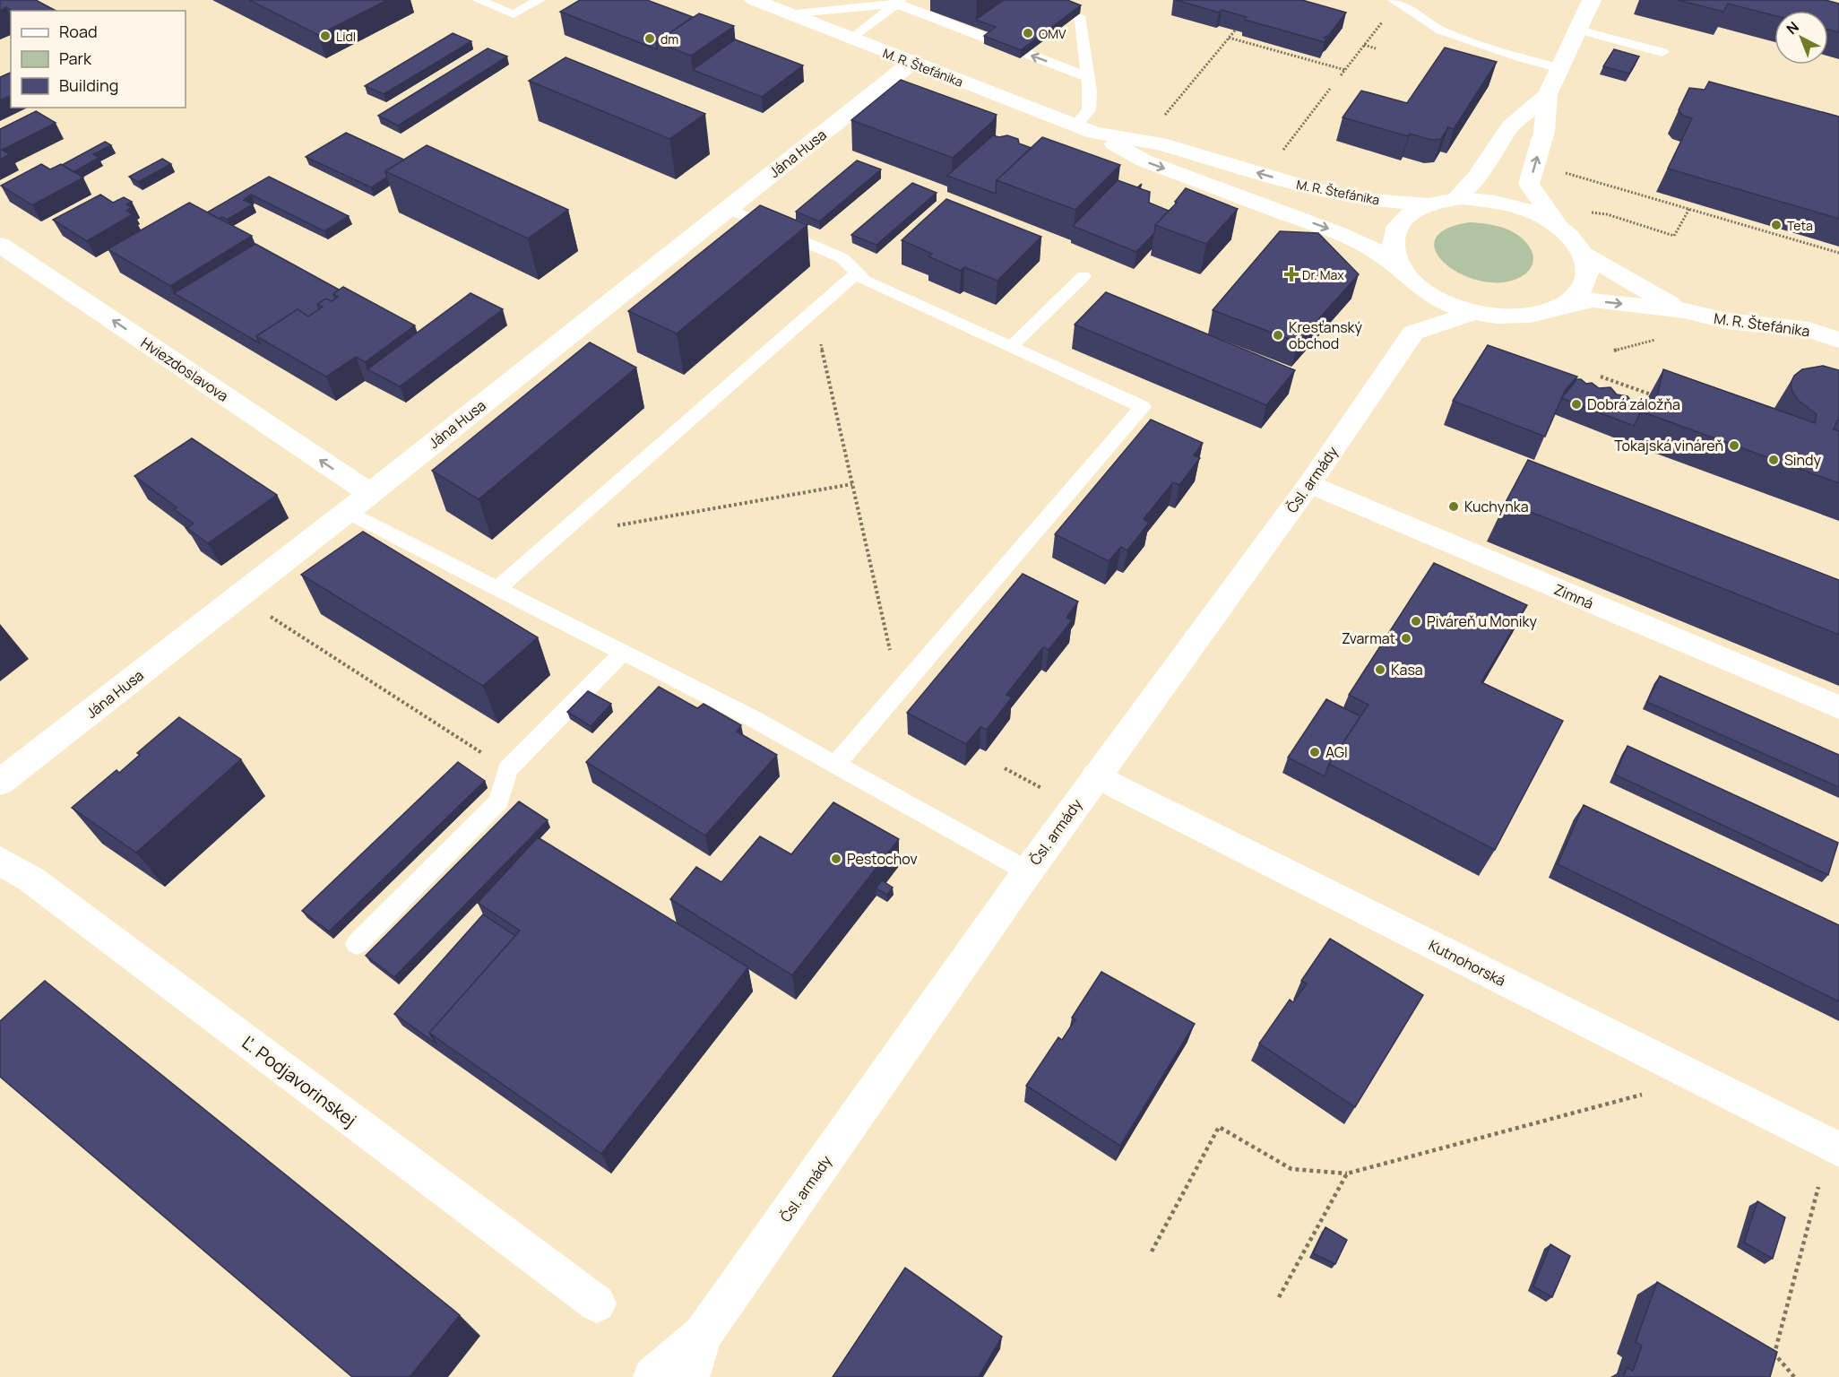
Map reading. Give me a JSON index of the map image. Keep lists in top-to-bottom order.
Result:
{
  "streets": {
    "street": [
      "M. R. Štefánika",
      "Jána Husa",
      "Hviezdoslavova",
      "Čsl. armády",
      "Zimná",
      "Kutnohorská",
      "Ľ. Podjavorinskej"
    ]
  },
  "crossings": [
    ["M. R. Štefánika", "Jána Husa"],
    ["Jána Husa", "Hviezdoslavova"],
    ["Čsl. armády", "Zimná"],
    ["Čsl. armády", "Kutnohorská"]
  ],
  "one_way": ["Hviezdoslavova"],
  "places": {
    "other": [
      "OMV",
      "Lidl",
      "dm",
      "Teta",
      "Kresťanský obchod",
      "Dobrá záložňa",
      "Tokajská vináreň",
      "Sindy",
      "Kuchynka",
      "Piváreň u Moniky",
      "Zvarmat",
      "Kasa",
      "AGI",
      "Pestochov"
    ],
    "health": ["Dr. Max"]
  },
  "legend": ["Road", "Park", "Building"],
  "north": "top left"
}
